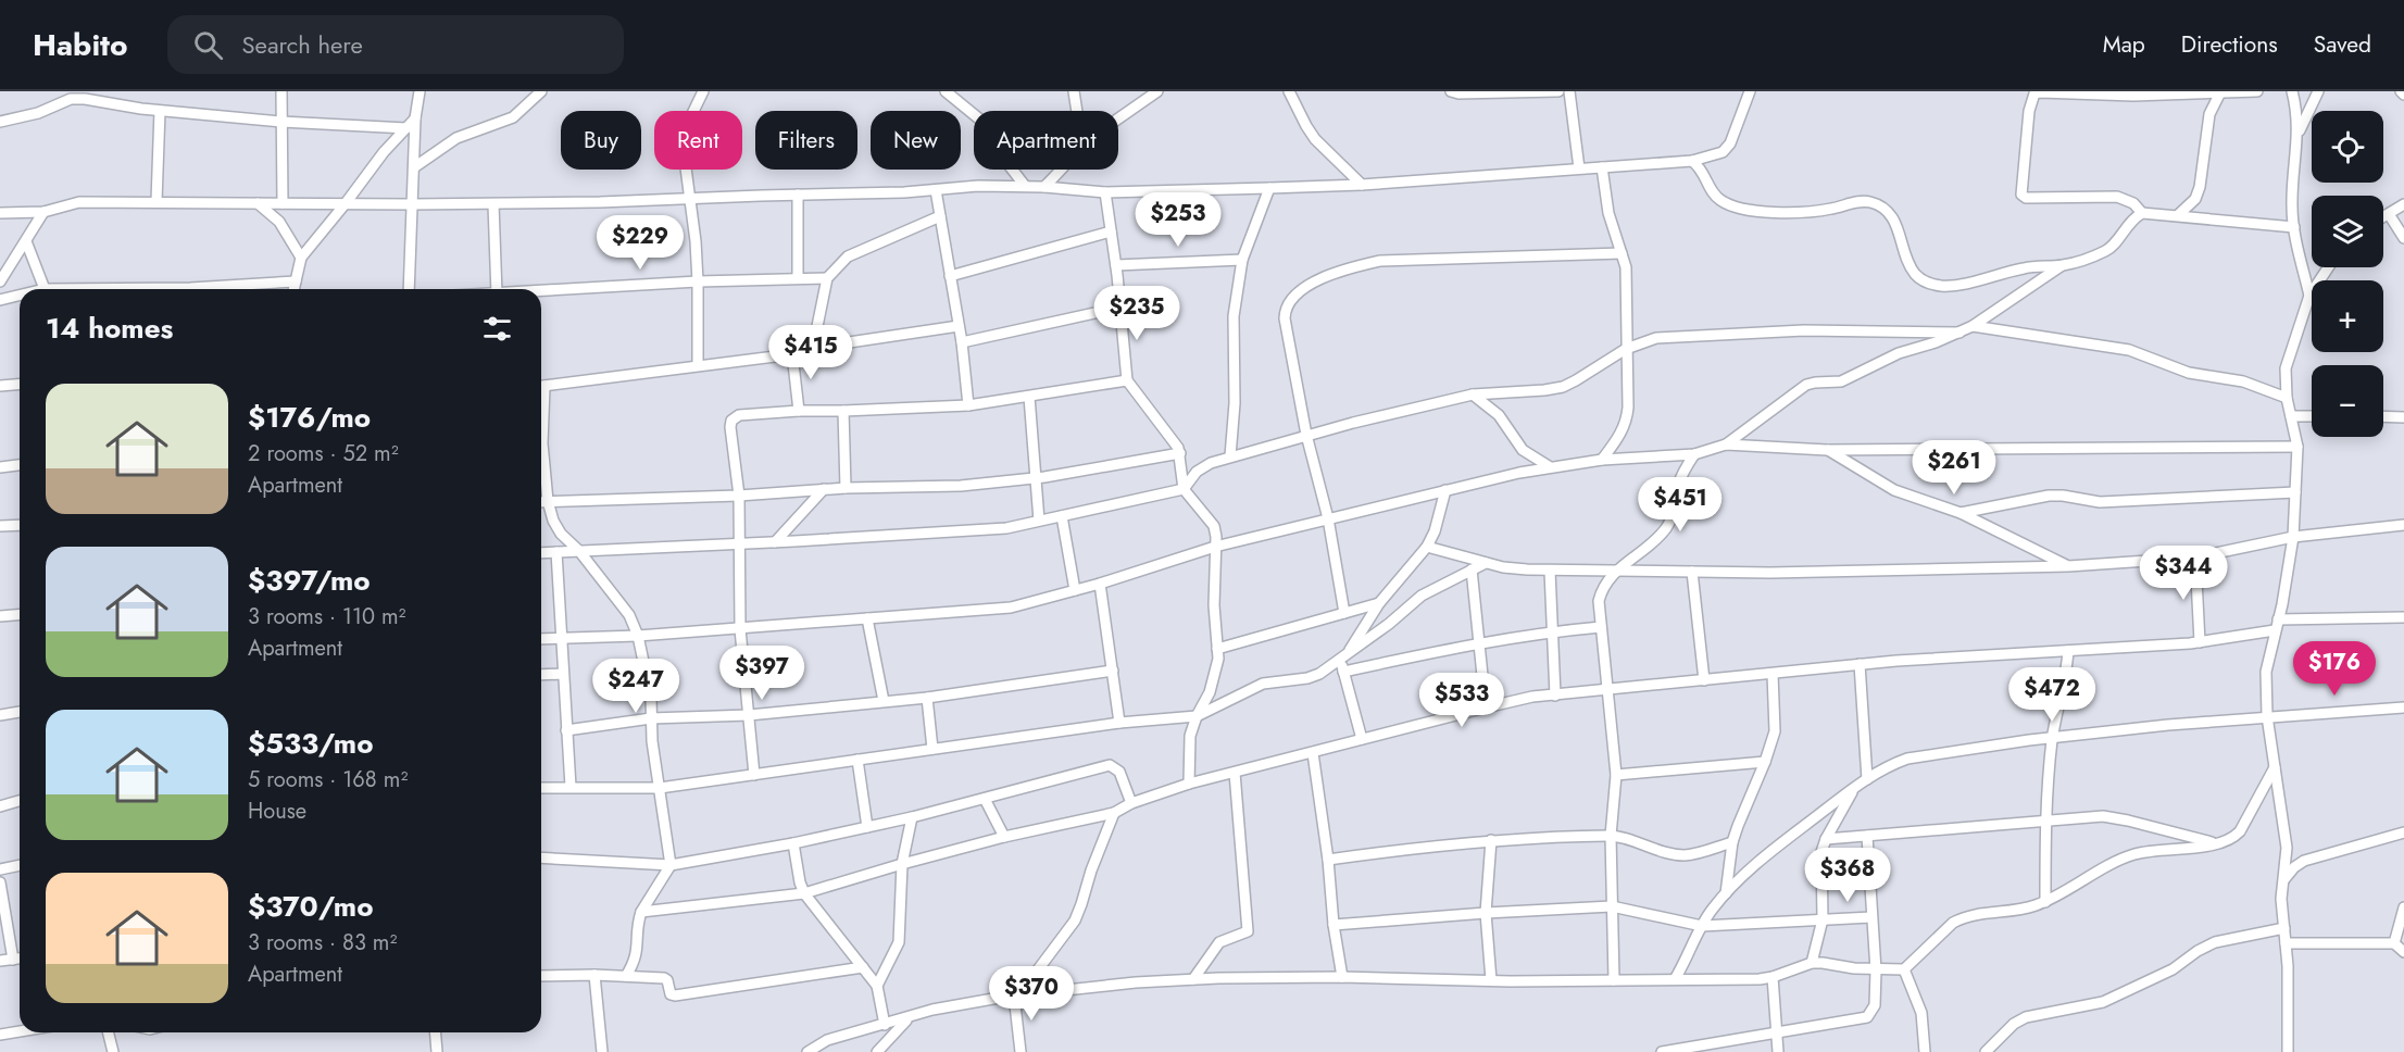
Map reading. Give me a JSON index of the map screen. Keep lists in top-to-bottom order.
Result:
{
  "page": {
    "header": "Habito",
    "search": "Search here",
    "nav": ["Map", "Directions", "Saved"],
    "map_buttons": ["+", "−"],
    "chip": [
      "Buy",
      "Rent",
      "Filters",
      "New",
      "Apartment"
    ],
    "price": [
      "$253",
      "$229",
      "$235",
      "$415",
      "$261",
      "$451",
      "$344",
      "$176",
      "$397",
      "$247",
      "$472",
      "$533",
      "$368",
      "$370"
    ],
    "heading": "14 homes",
    "list": [
      {
        "name": "$176/mo",
        "note": "2 rooms · 52 m² · Apartment"
      },
      {
        "name": "$397/mo",
        "note": "3 rooms · 110 m² · Apartment"
      },
      {
        "name": "$533/mo",
        "note": "5 rooms · 168 m² · House"
      },
      {
        "name": "$370/mo",
        "note": "3 rooms · 83 m² · Apartment"
      }
    ]
  }
}
